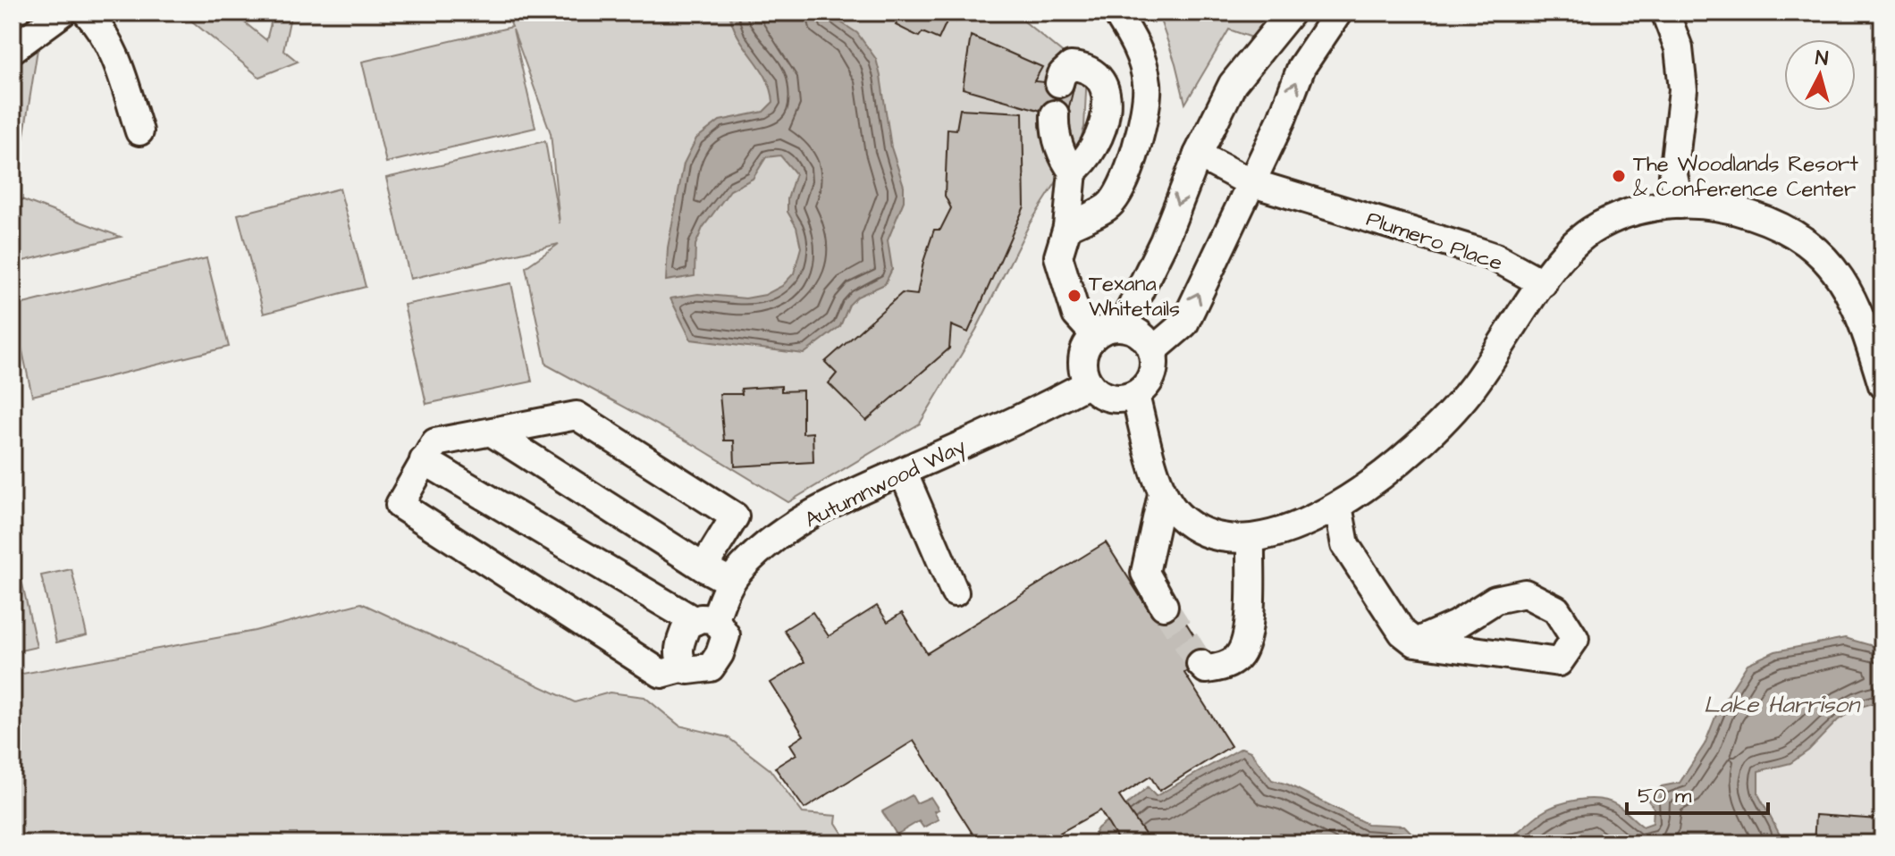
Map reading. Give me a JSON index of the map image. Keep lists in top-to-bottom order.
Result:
{
  "streets": {
    "street": ["Plumero Place", "Autumnwood Way"]
  },
  "water": ["Lake Harrison"],
  "places": ["The Woodlands Resort & Conference Center", "Texana Whitetails"],
  "scale_bar": "50 m",
  "north": "top"
}
